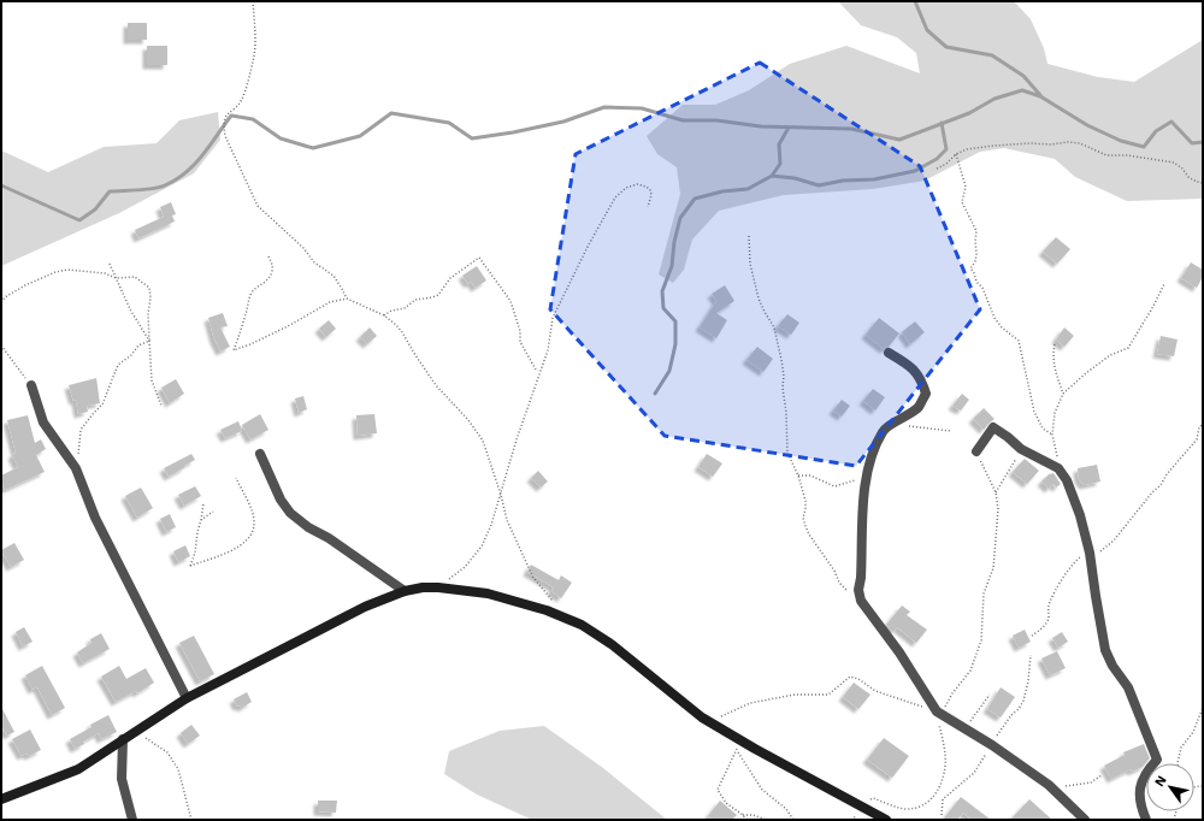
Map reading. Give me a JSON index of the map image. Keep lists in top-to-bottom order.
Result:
{
  "north": "top left"
}
